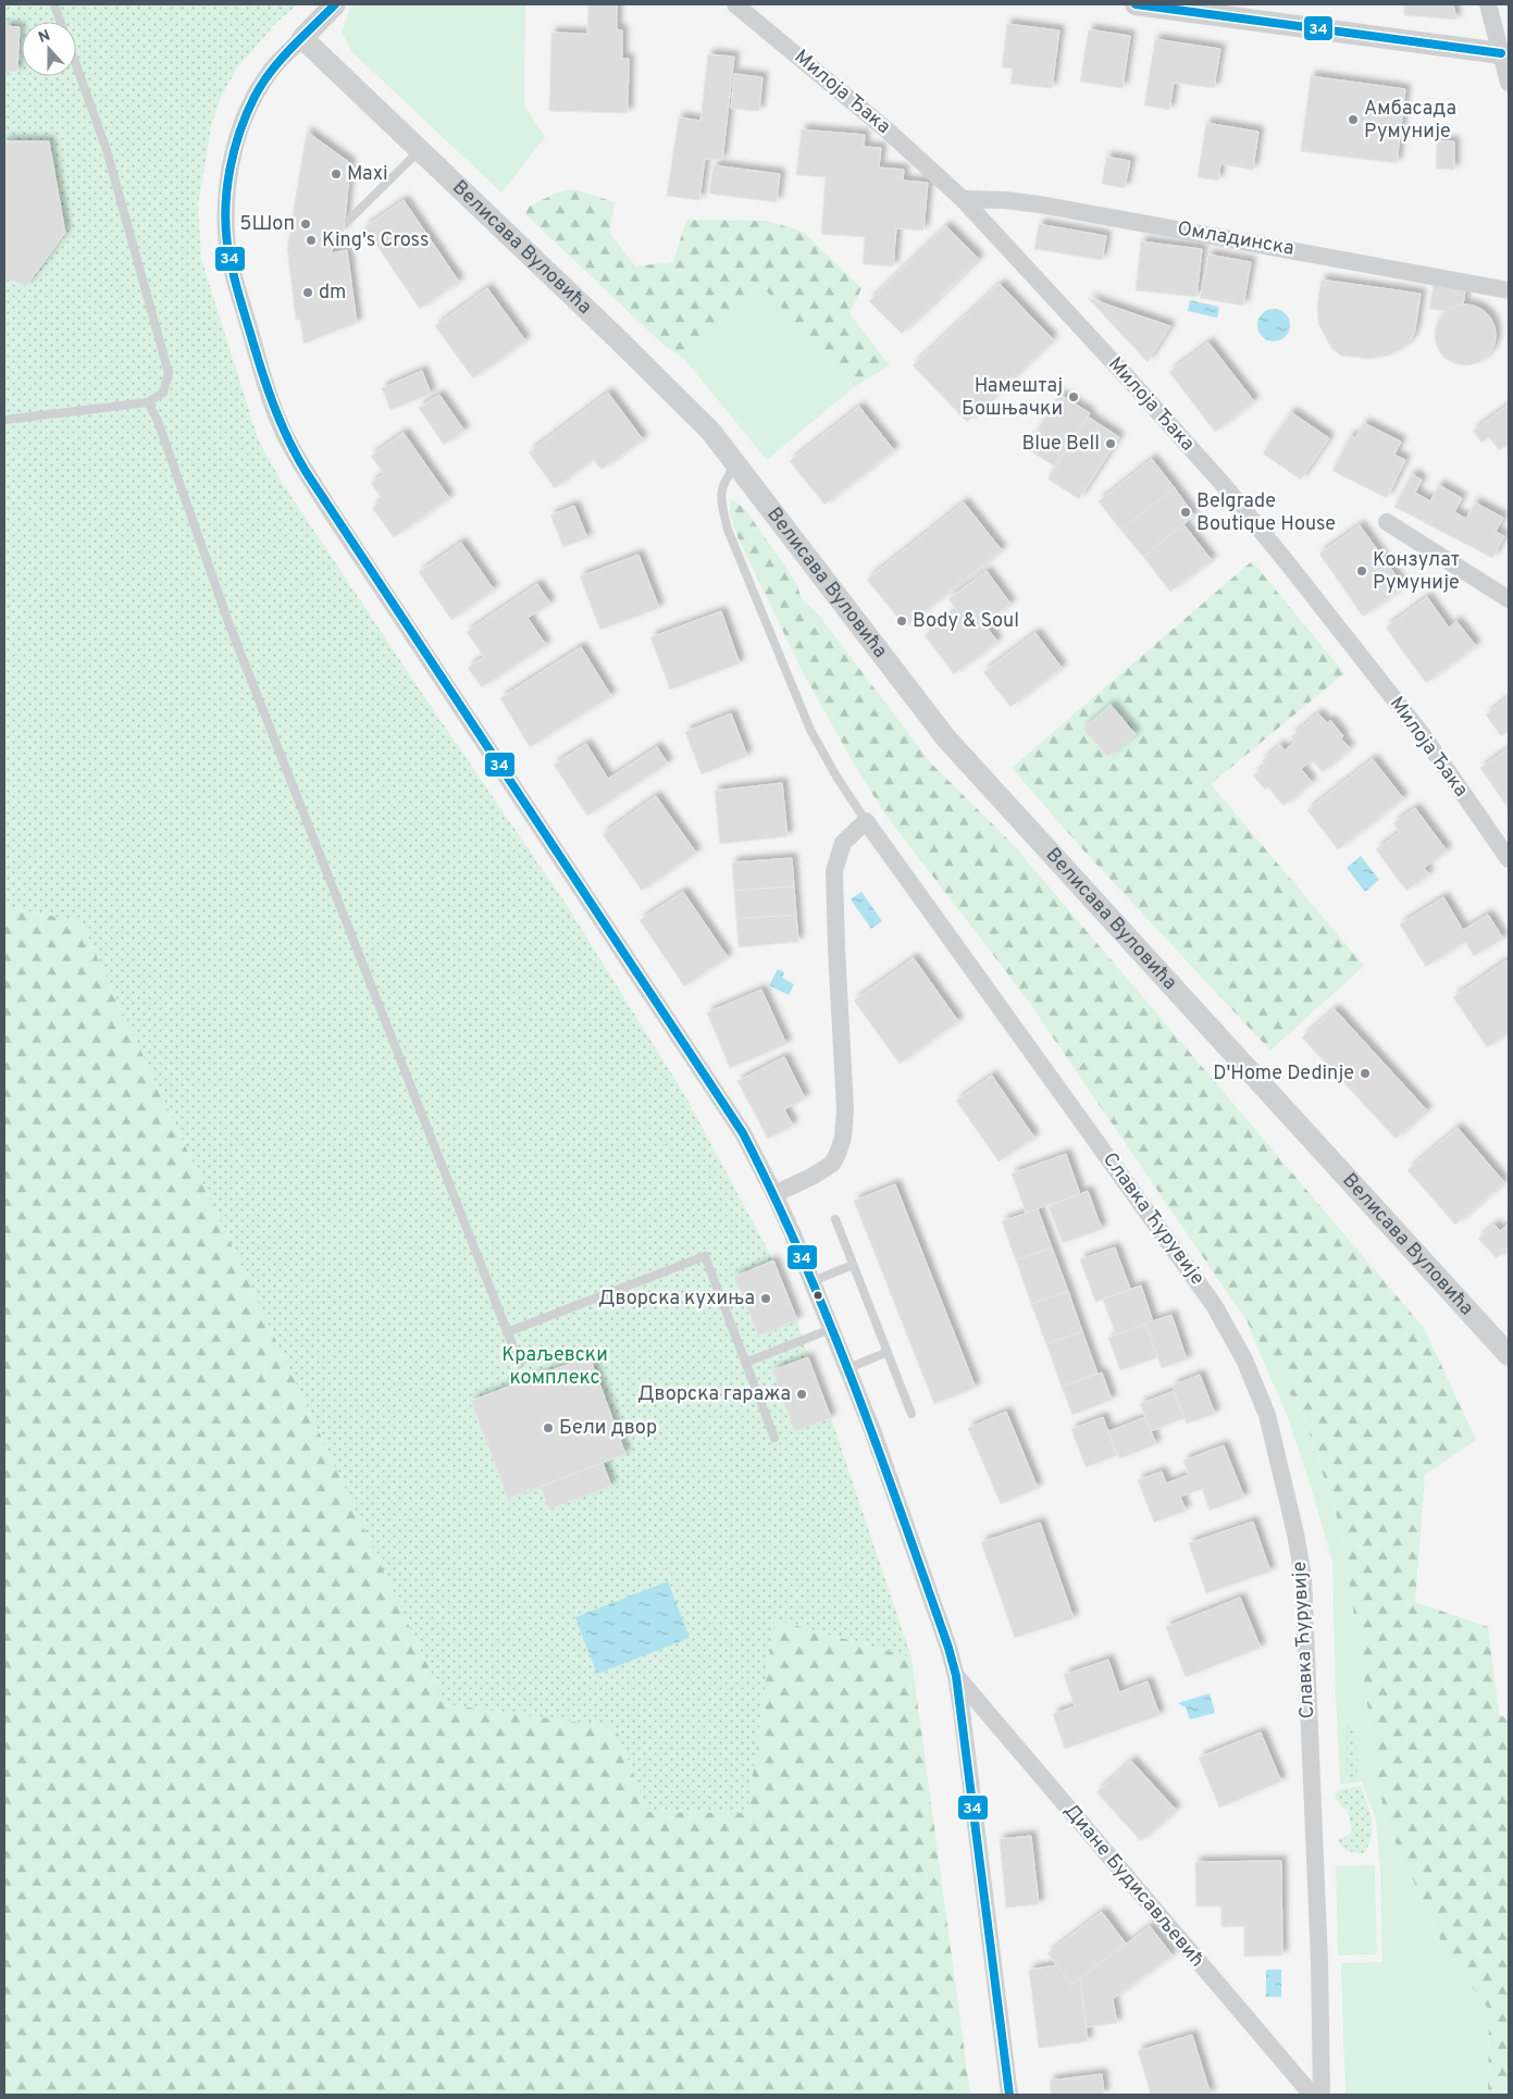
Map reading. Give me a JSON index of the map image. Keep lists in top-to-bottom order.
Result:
{
  "streets": {
    "street": [
      "Милоја Ђака",
      "Омладинска",
      "Велисава Вуловића",
      "Славка Ћурувије",
      "Диане Будисављевић"
    ]
  },
  "crossings": [
    ["Милоја Ђака", "Омладинска"]
  ],
  "parks": ["Краљевски комплекс"],
  "places": [
    "Амбасада Румуније",
    "Maxi",
    "5Шоп",
    "King's Cross",
    "dm",
    "Намештај Бошњачки",
    "Blue Bell",
    "Belgrade Boutique House",
    "Конзулат Румуније",
    "Body & Soul",
    "D'Home Dedinje",
    "Дворска кухиња",
    "Дворска гаража",
    "Бели двор"
  ],
  "lines": ["transit line 34"],
  "north": "top"
}
